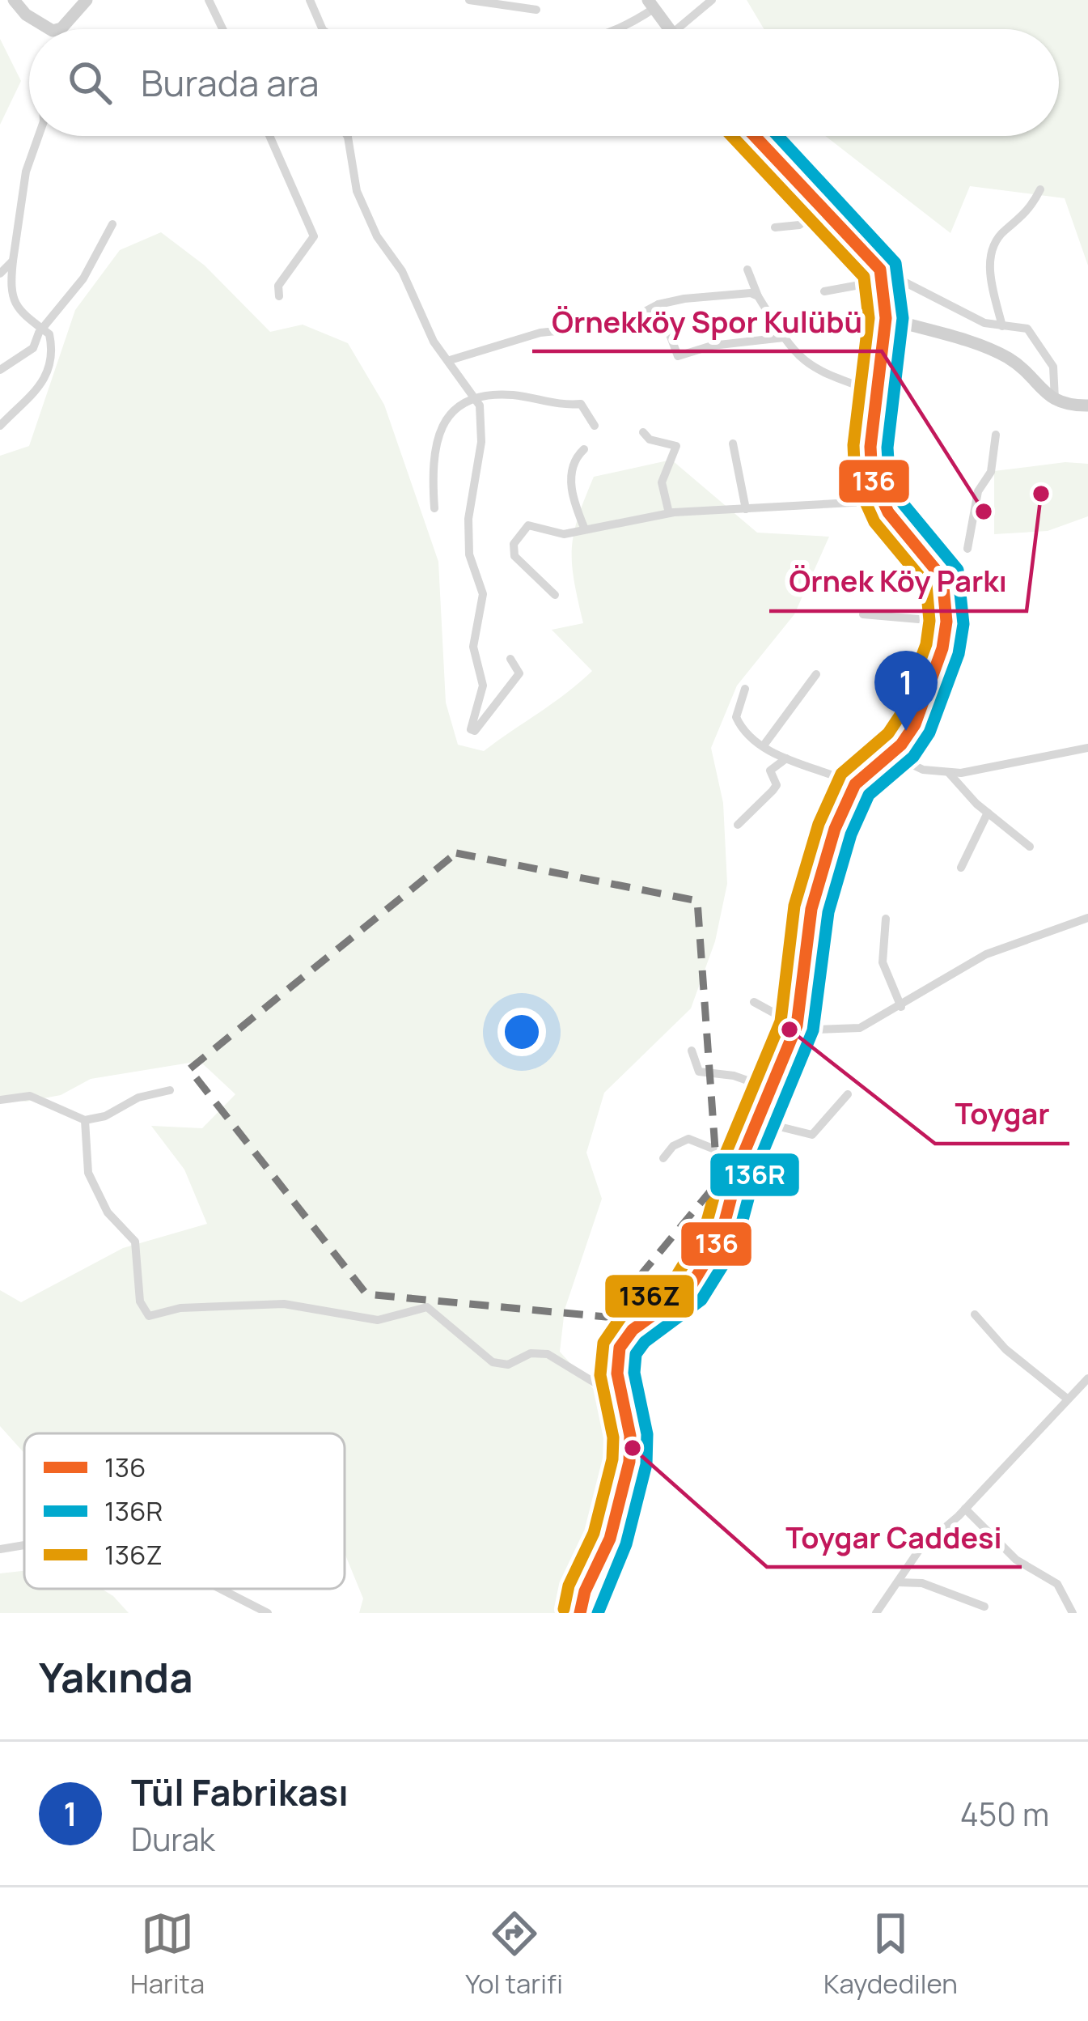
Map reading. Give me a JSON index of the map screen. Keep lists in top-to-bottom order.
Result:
{
  "places": [
    "Örnek Köy Parkı",
    "Örnekköy Spor Kulübü",
    "Toygar",
    "Toygar Caddesi"
  ],
  "lines": ["transit line 136", "transit line 136R", "transit line 136Z"],
  "legend": ["136", "136R", "136Z"],
  "page": {
    "search": "Burada ara",
    "pins": "1",
    "heading": "Yakında",
    "list": [
      {
        "mark": "1",
        "name": "Tül Fabrikası",
        "note": "Durak",
        "value": "450 m"
      }
    ],
    "nav": ["Harita", "Yol tarifi", "Kaydedilen"]
  }
}
